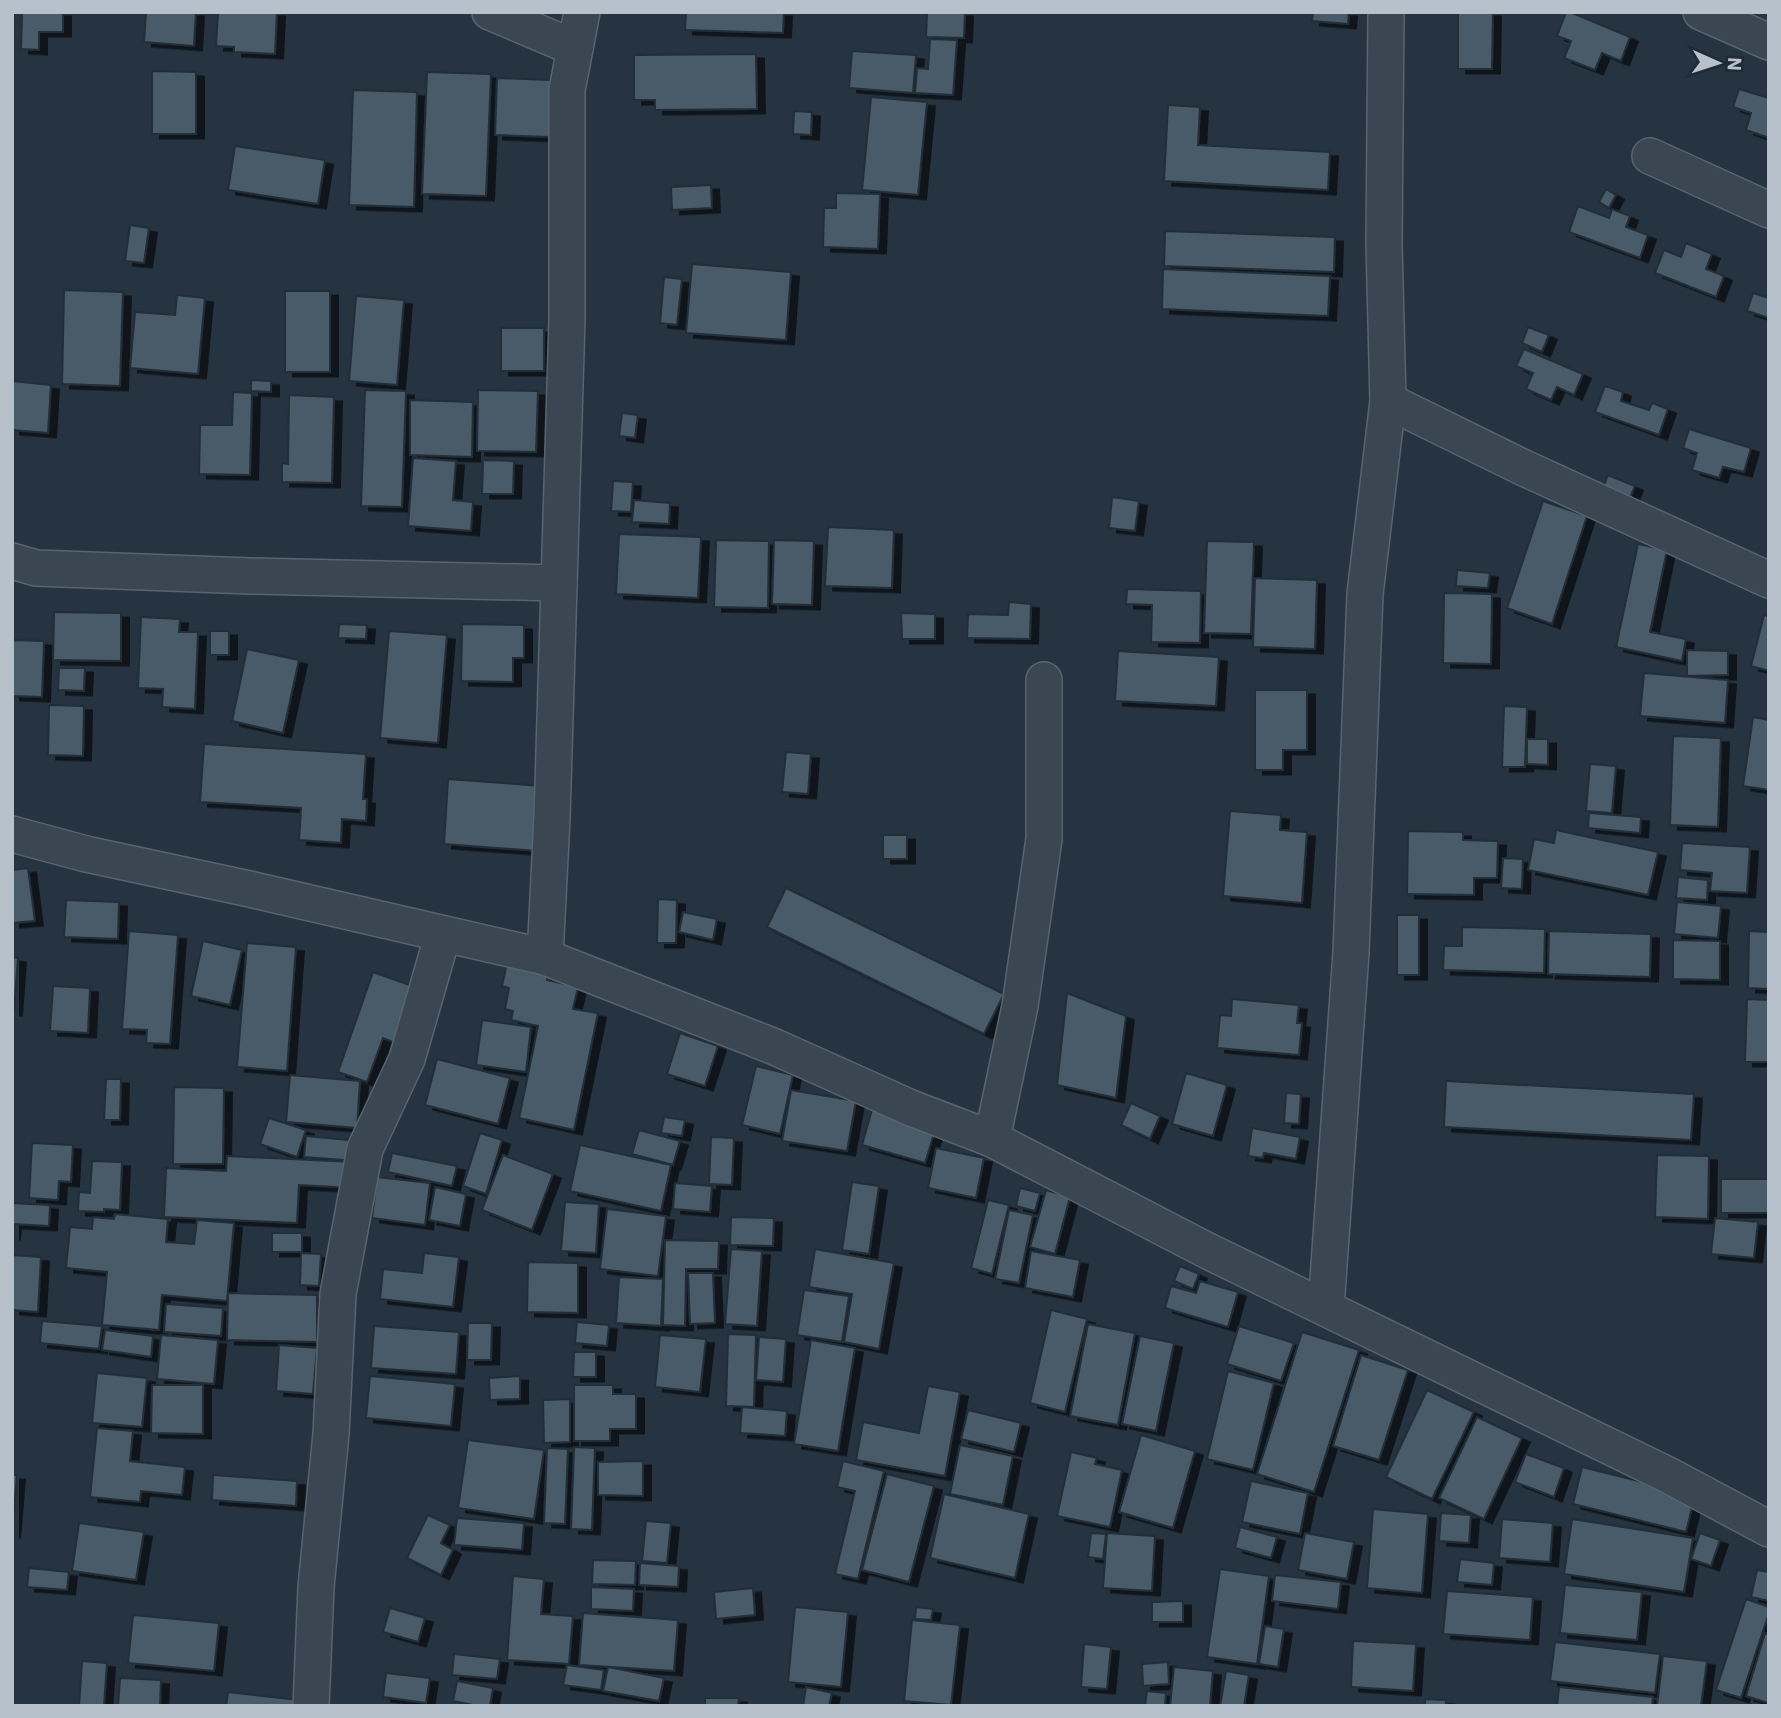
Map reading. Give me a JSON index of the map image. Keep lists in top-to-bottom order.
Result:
{
  "north": "right"
}
